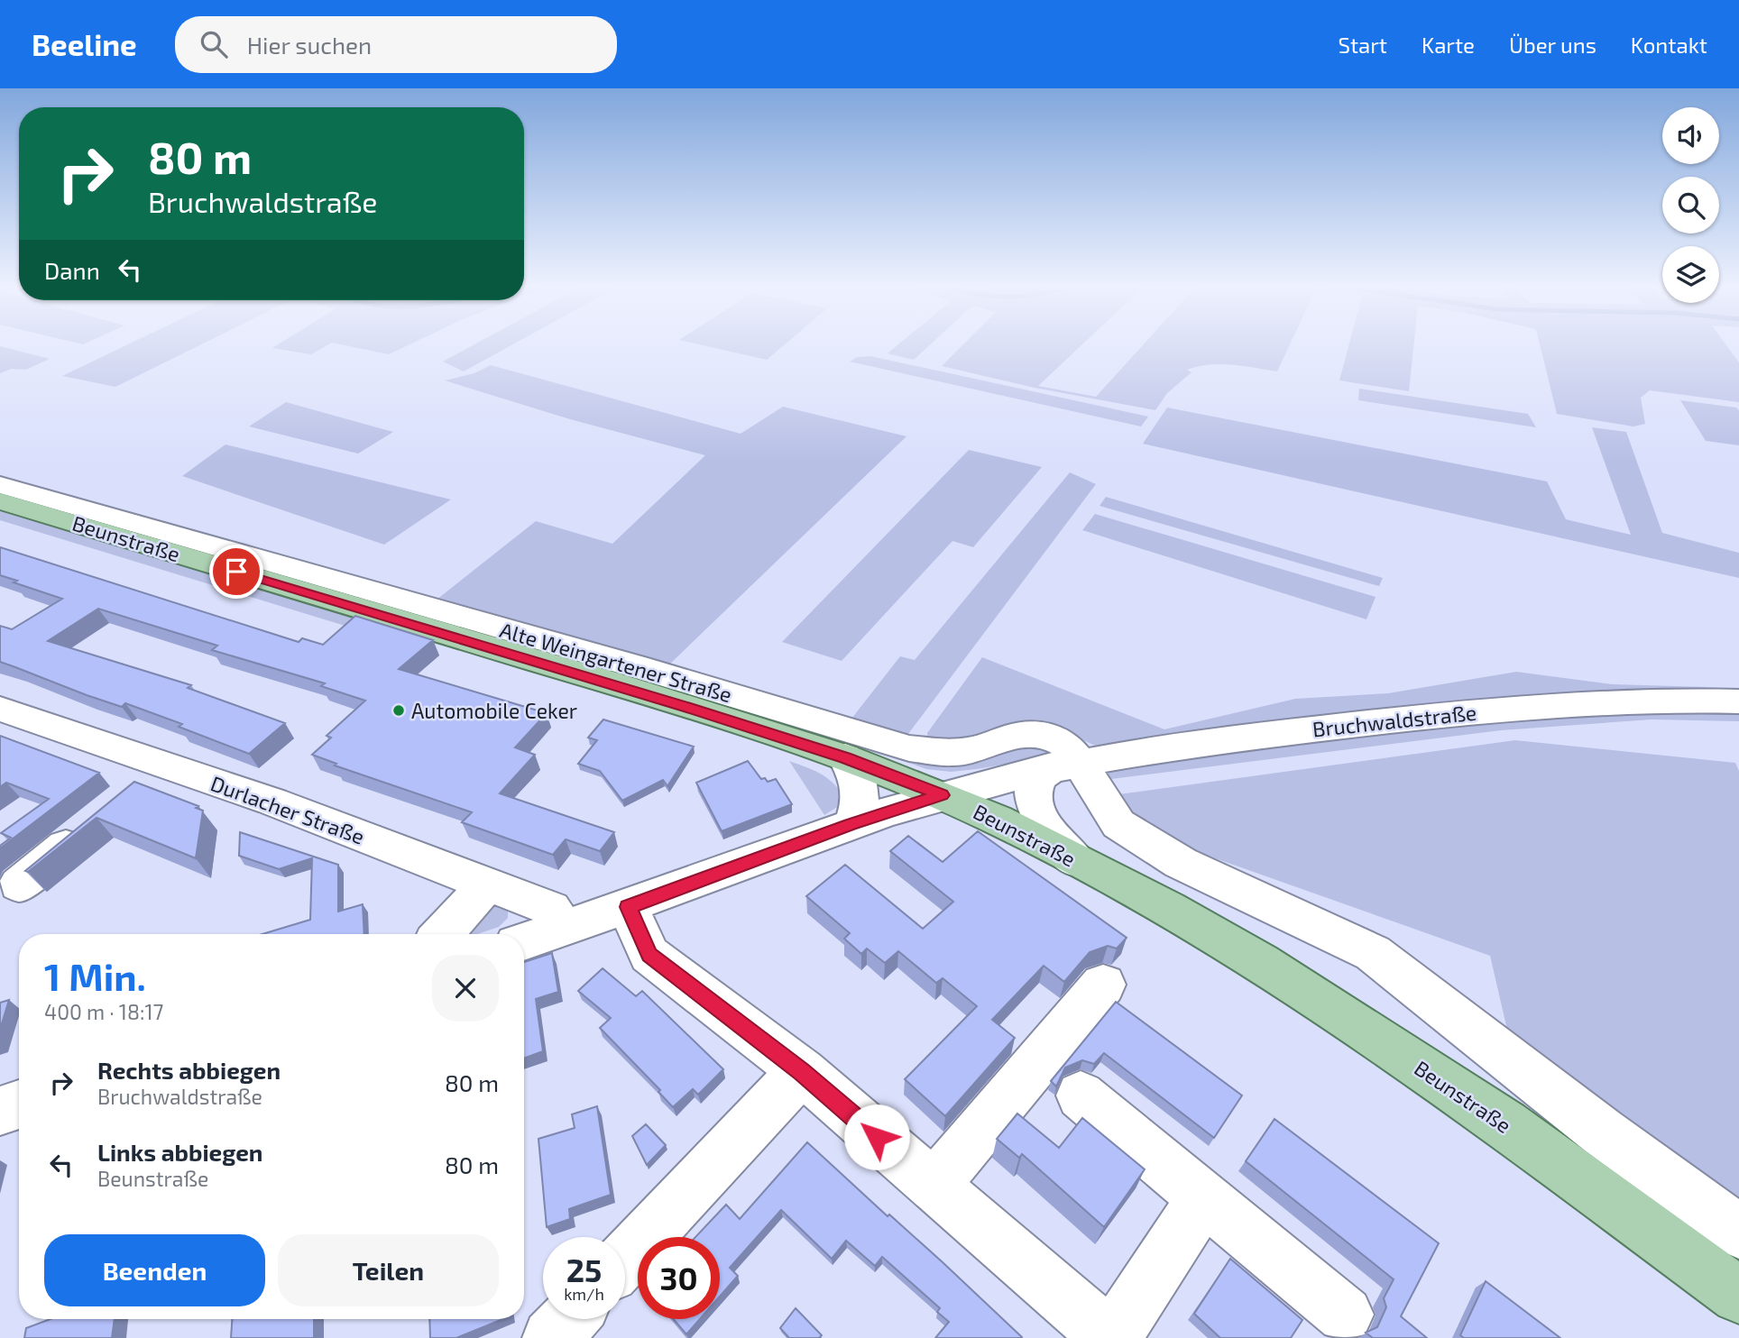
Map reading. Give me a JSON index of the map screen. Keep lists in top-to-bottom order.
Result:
{
  "streets": {
    "main road": ["Beunstraße"],
    "street": ["Alte Weingartener Straße", "Bruchwaldstraße", "Durlacher Straße"]
  },
  "crossings": [
    ["Beunstraße", "Bruchwaldstraße"],
    ["Alte Weingartener Straße", "Bruchwaldstraße"],
    ["Bruchwaldstraße", "Durlacher Straße"]
  ],
  "places": ["Automobile Ceker"],
  "page": {
    "header": "Beeline",
    "search": "Hier suchen",
    "nav": [
      "Start",
      "Karte",
      "Über uns",
      "Kontakt"
    ],
    "turn": ["80 m", "Bruchwaldstraße"],
    "then": "Dann",
    "heading": ["1 Min.", "400 m · 18:17"],
    "list": [
      {
        "name": "Rechts abbiegen",
        "note": "Bruchwaldstraße",
        "value": "80 m"
      },
      {
        "name": "Links abbiegen",
        "note": "Beunstraße",
        "value": "80 m"
      }
    ],
    "buttons": ["Beenden", "Teilen"],
    "speed": "25 km/h",
    "limit": "30"
  }
}
